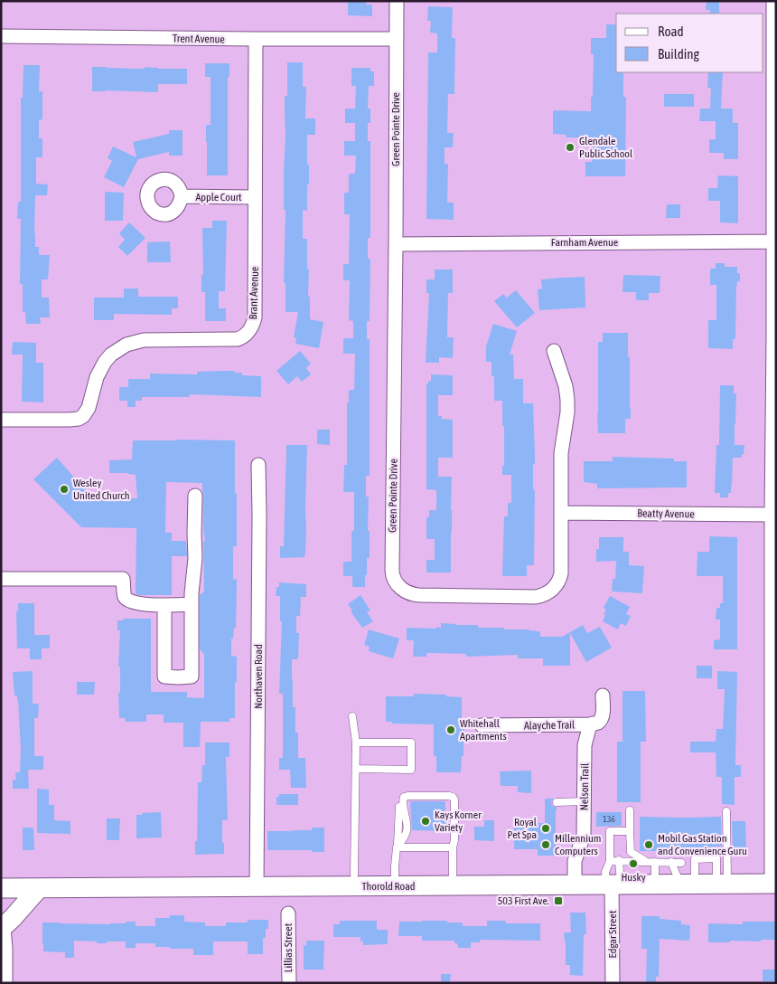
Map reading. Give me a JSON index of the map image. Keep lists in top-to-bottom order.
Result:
{
  "streets": {
    "street": [
      "Trent Avenue",
      "Green Pointe Drive",
      "Apple Court",
      "Farnham Avenue",
      "Brant Avenue",
      "Beatty Avenue",
      "Northaven Road",
      "Alayche Trail",
      "Nelson Trail",
      "Thorold Road",
      "Edgar Street",
      "Lillias Street"
    ]
  },
  "crossings": [
    ["Trent Avenue", "Green Pointe Drive"],
    ["Trent Avenue", "Brant Avenue"],
    ["Green Pointe Drive", "Farnham Avenue"],
    ["Green Pointe Drive", "Beatty Avenue"],
    ["Apple Court", "Brant Avenue"],
    ["Northaven Road", "Thorold Road"],
    ["Alayche Trail", "Nelson Trail"],
    ["Nelson Trail", "Thorold Road"],
    ["Thorold Road", "Edgar Street"]
  ],
  "places": {
    "other": [
      "Glendale Public School",
      "Wesley United Church",
      "Whitehall Apartments",
      "Kays Korner Variety",
      "Royal Pet Spa",
      "Millennium Computers",
      "Mobil Gas Station and Convenience Guru",
      "Husky"
    ],
    "transit": ["503 First Ave."]
  },
  "house_numbers": ["136"],
  "legend": ["Road", "Building"]
}
